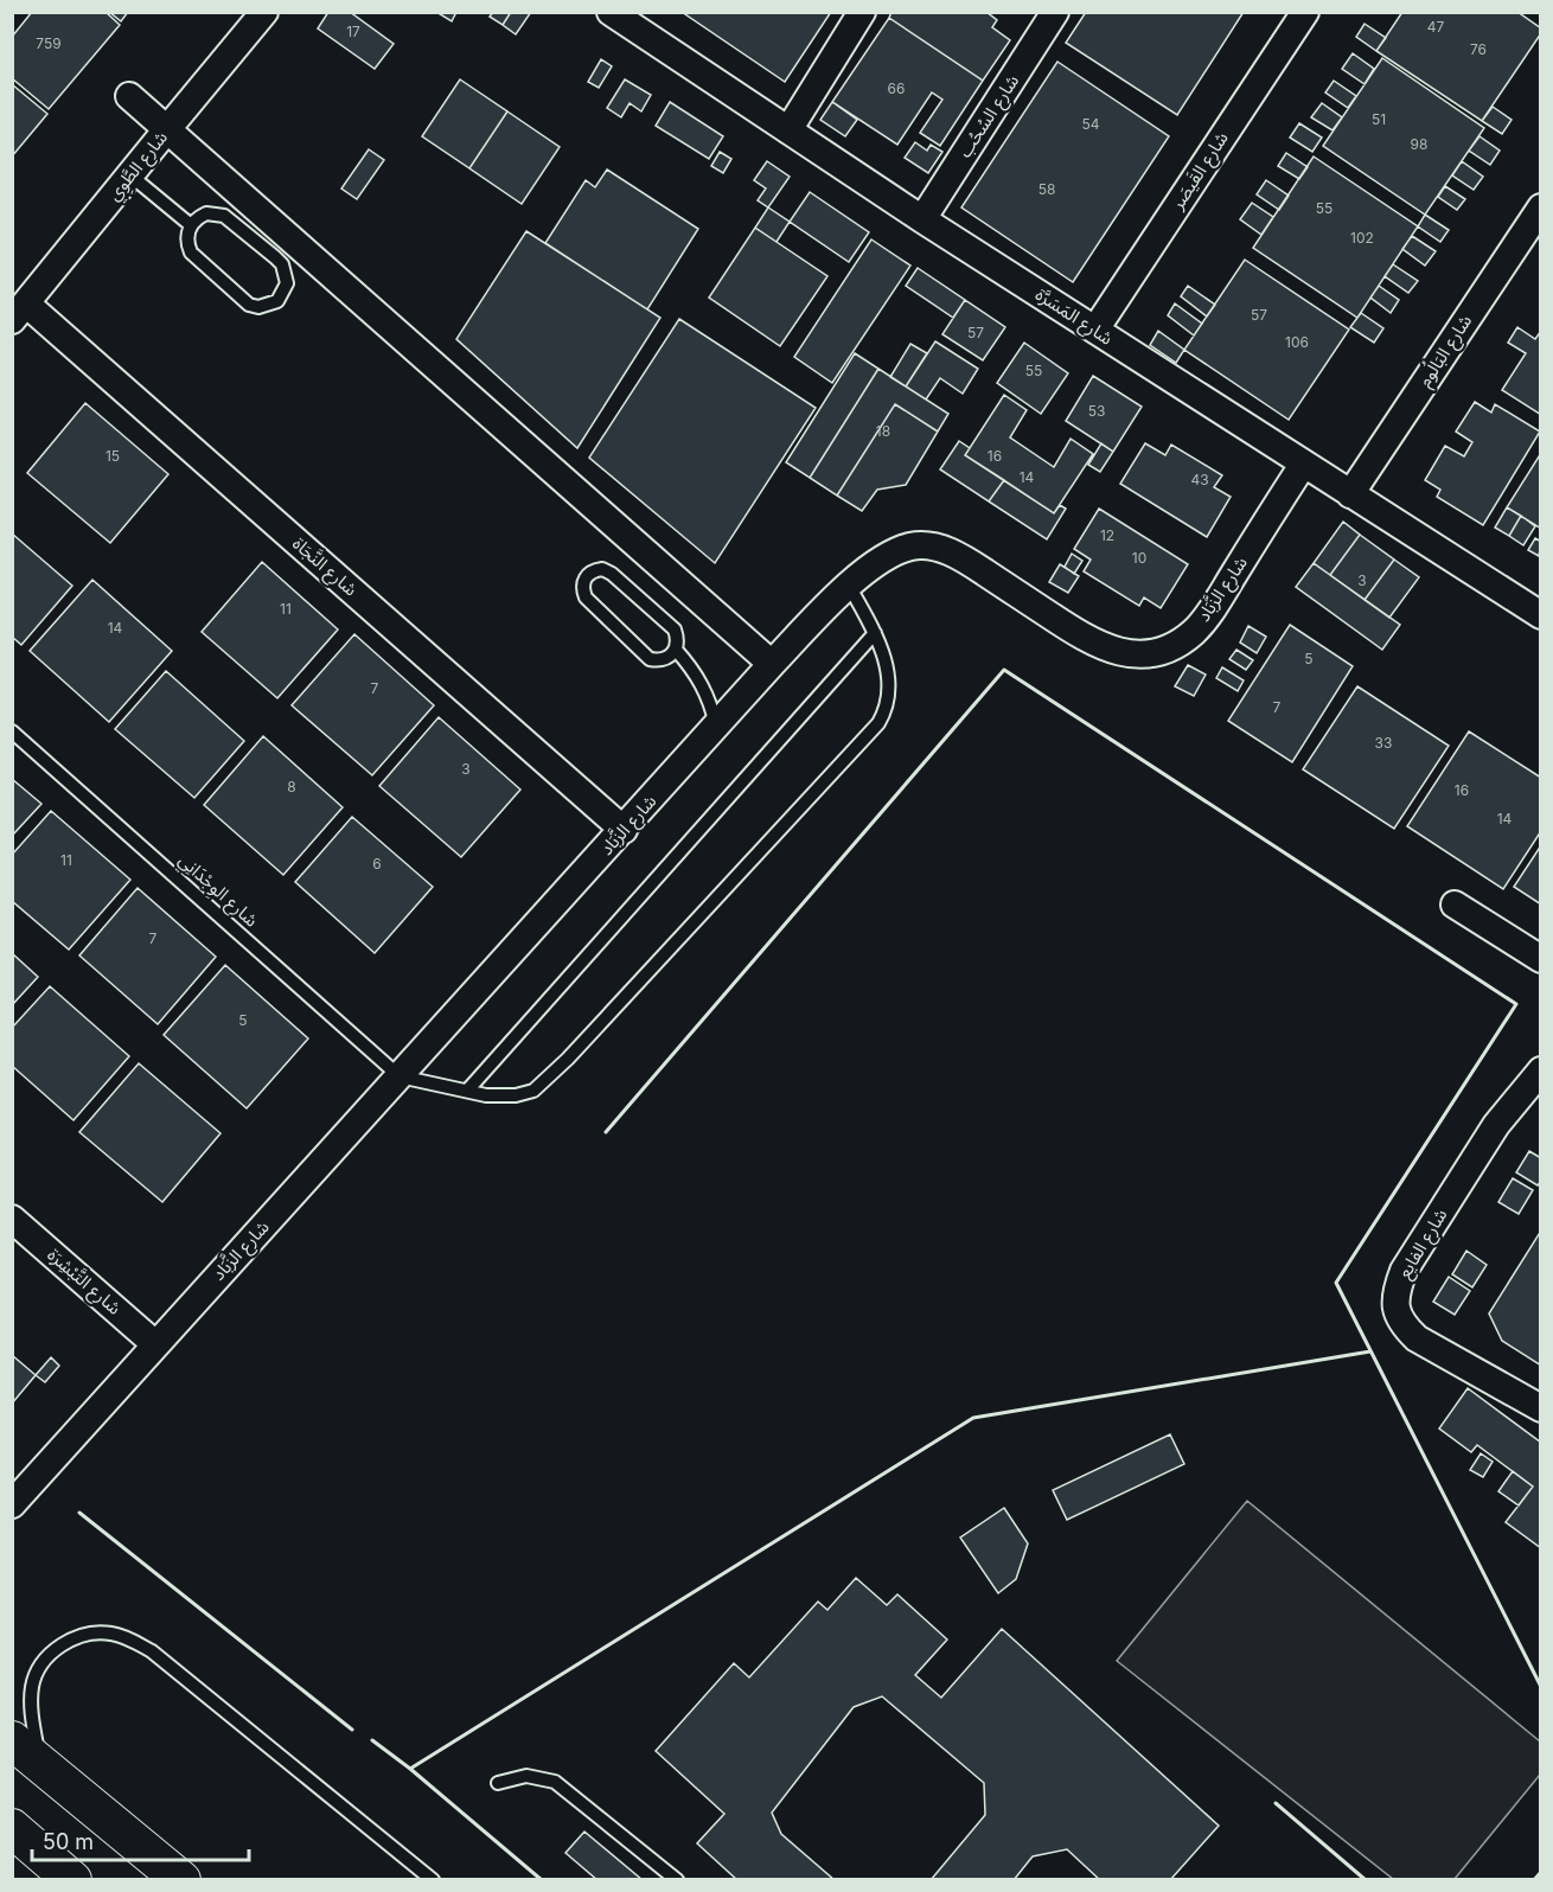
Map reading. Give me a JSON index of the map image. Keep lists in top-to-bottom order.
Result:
{
  "streets": {
    "street": [
      "شارع السُحُب",
      "شارع الطَّوِي",
      "شارع القَيصَر",
      "شارع المَسَرَّة",
      "شارع البَالُوم",
      "شارع النَّجَاة",
      "شارع الزَّبَاد",
      "شارع الفايع",
      "شارع التَّبْشِرَة"
    ],
    "lane": ["شارع الوِجْدَانِي"]
  },
  "crossings": [
    ["شارع السُحُب", "شارع المَسَرَّة"],
    ["شارع الطَّوِي", "شارع النَّجَاة"],
    ["شارع القَيصَر", "شارع المَسَرَّة"],
    ["شارع المَسَرَّة", "شارع البَالُوم"],
    ["شارع المَسَرَّة", "شارع الزَّبَاد"],
    ["شارع النَّجَاة", "شارع الزَّبَاد"],
    ["شارع الزَّبَاد", "شارع الوِجْدَانِي"],
    ["شارع الزَّبَاد", "شارع التَّبْشِرَة"]
  ],
  "house_numbers": [
    "47",
    "17",
    "759",
    "76",
    "66",
    "51",
    "54",
    "98",
    "58",
    "55",
    "102",
    "57",
    "57",
    "106",
    "55",
    "53",
    "18",
    "15",
    "16",
    "14",
    "43",
    "12",
    "10",
    "3",
    "11",
    "14",
    "5",
    "7",
    "7",
    "33",
    "3",
    "8",
    "16",
    "14",
    "11",
    "6",
    "7",
    "5"
  ],
  "scale_bar": "50 m"
}
